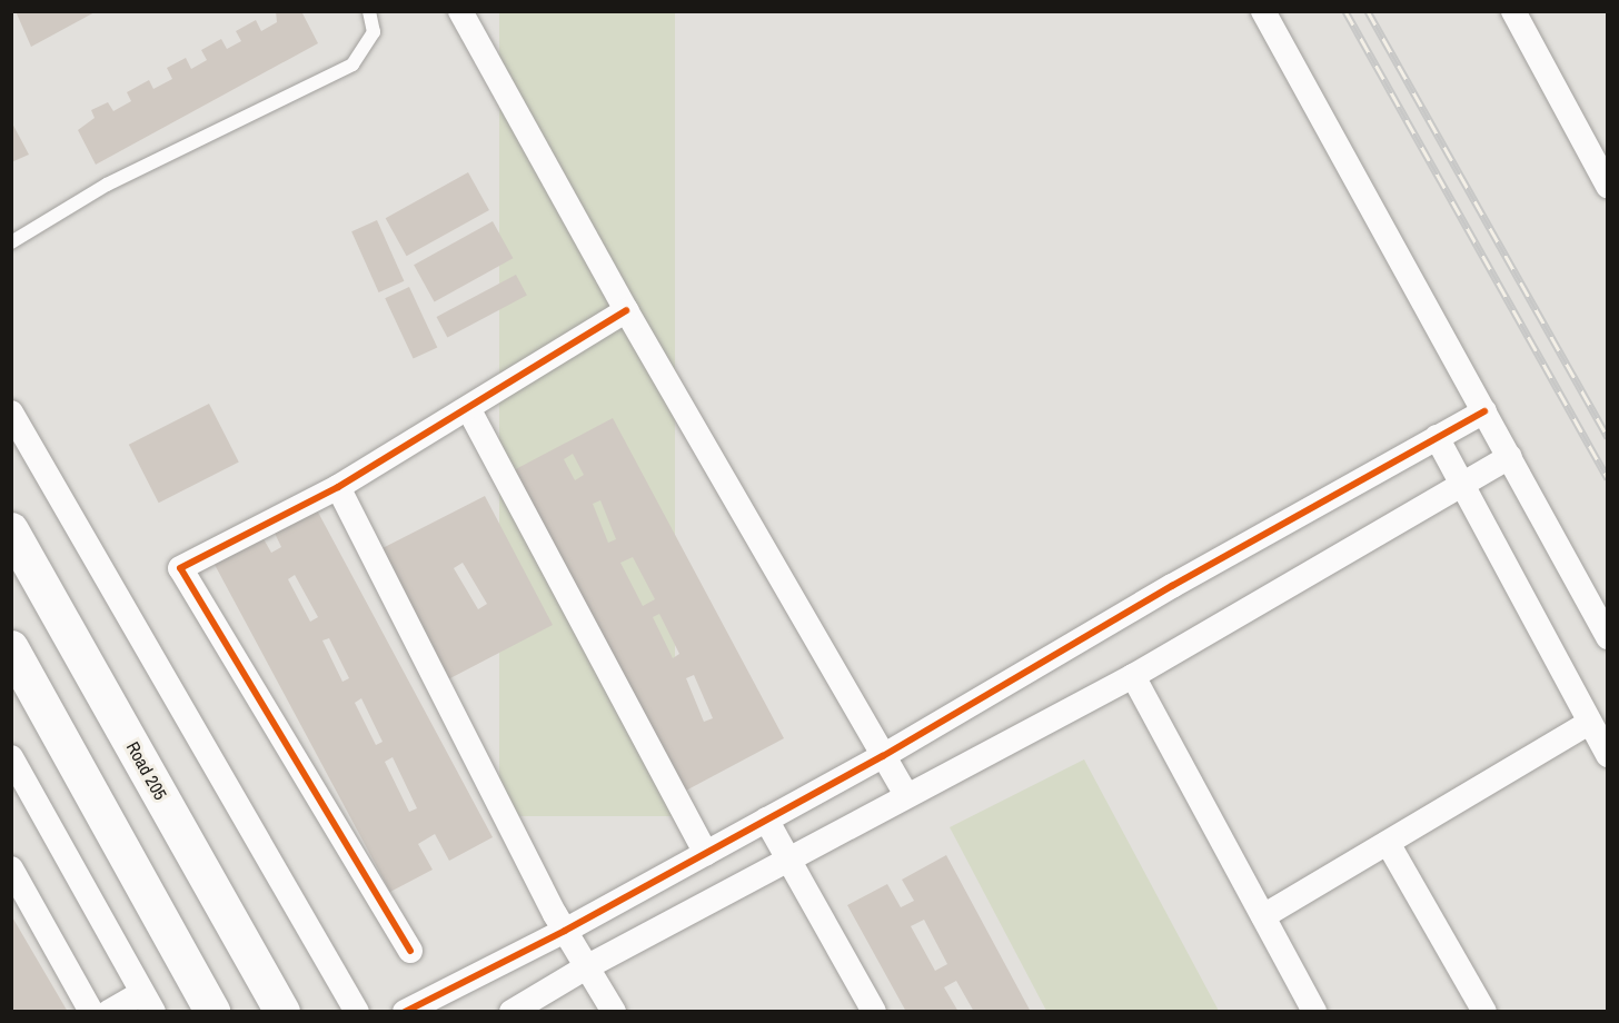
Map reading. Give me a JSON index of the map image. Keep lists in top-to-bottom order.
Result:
{
  "streets": {
    "main road": ["Road 205"]
  }
}
